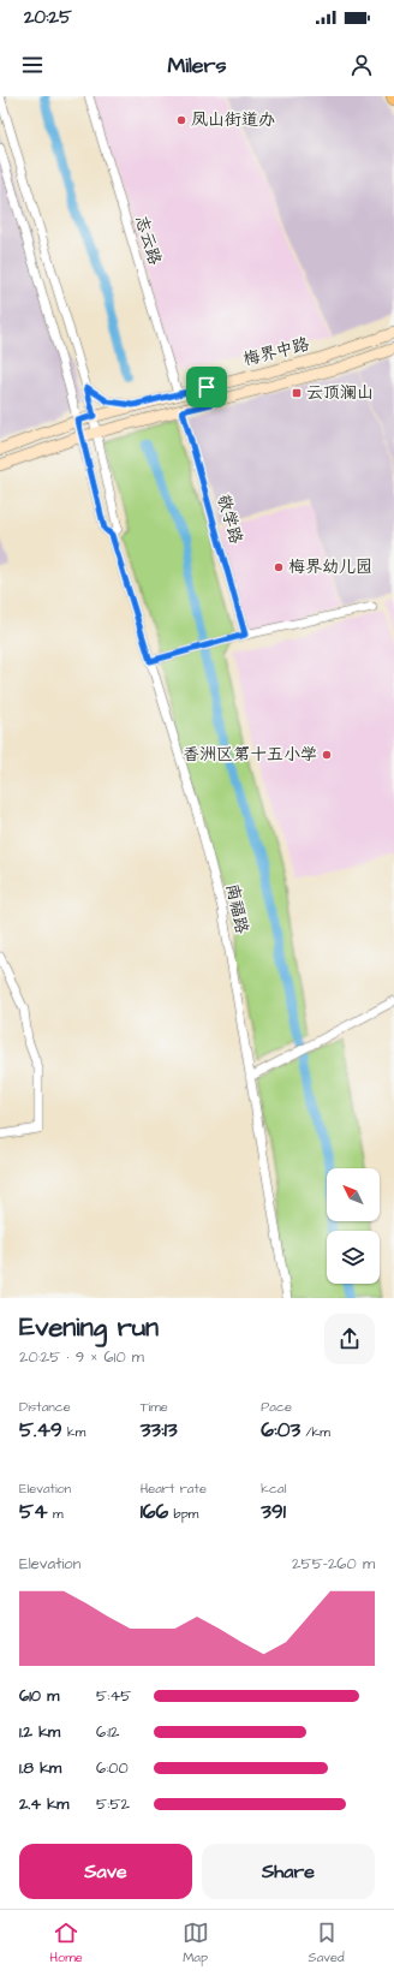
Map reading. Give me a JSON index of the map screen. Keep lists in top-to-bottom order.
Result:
{
  "streets": {
    "main road": ["梅界中路"],
    "street": ["志云路", "敬学路", "南福路"]
  },
  "crossings": [
    ["志云路", "梅界中路"],
    ["梅界中路", "敬学路"]
  ],
  "places": {
    "other": ["凤山街道办", "梅界幼儿园", "香洲区第十五小学"],
    "transit": ["云顶澜山"]
  },
  "north": "top left",
  "page": {
    "status": "20:25",
    "header": "Milers",
    "heading": ["Evening run", "20:25 · 9 × 610 m"],
    "stats": [
      ["Distance", "5.49 km"],
      ["Time", "33:13"],
      ["Pace", "6:03 /km"],
      ["Elevation", "54 m"],
      ["Heart rate", "166 bpm"],
      ["kcal", "391"]
    ],
    "chart": ["Elevation", "255–260 m"],
    "list": [
      {
        "name": "610 m",
        "note": "5:45"
      },
      {
        "name": "1.2 km",
        "note": "6:12"
      },
      {
        "name": "1.8 km",
        "note": "6:00"
      },
      {
        "name": "2.4 km",
        "note": "5:52"
      }
    ],
    "buttons": ["Save", "Share"],
    "tabs": ["Home", "Map", "Saved"]
  }
}
